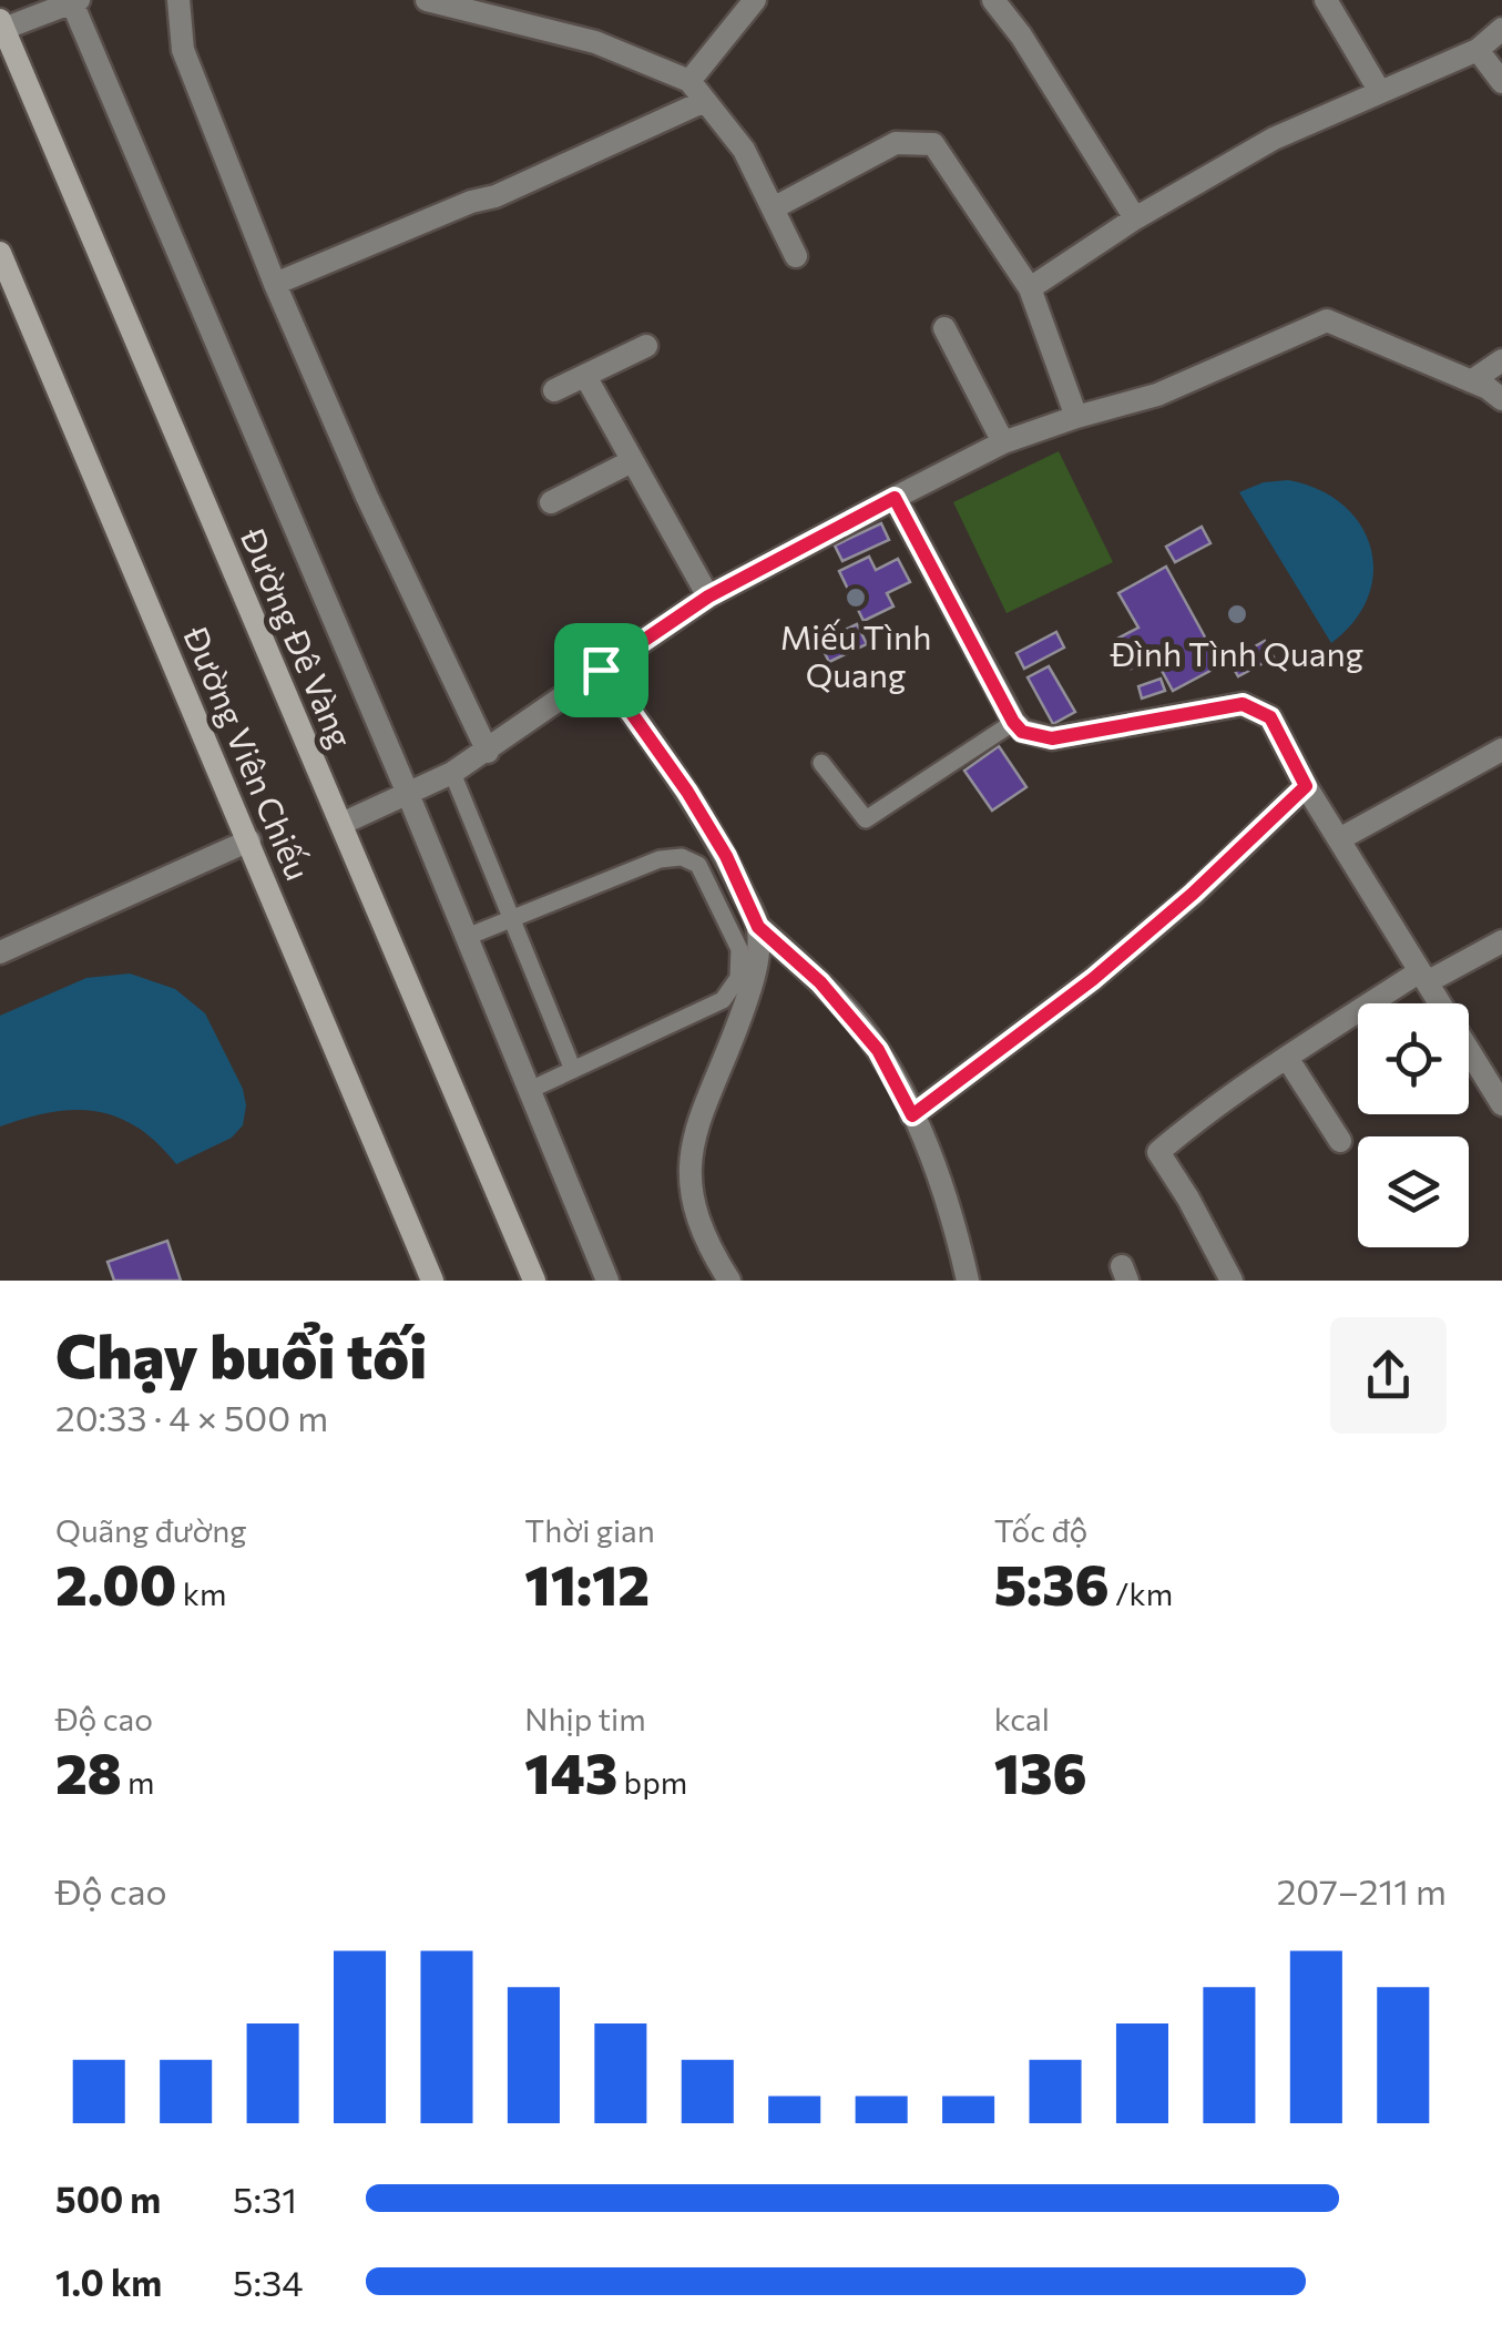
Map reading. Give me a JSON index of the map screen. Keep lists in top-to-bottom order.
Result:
{
  "streets": {
    "main road": ["Đường Đê Vàng", "Đường Viên Chiếu"]
  },
  "places": ["Miếu Tình Quang", "Đình Tình Quang"],
  "page": {
    "heading": ["Chạy buổi tối", "20:33 · 4 × 500 m"],
    "stats": [
      ["Quãng đường", "2.00 km"],
      ["Thời gian", "11:12"],
      ["Tốc độ", "5:36 /km"],
      ["Độ cao", "28 m"],
      ["Nhịp tim", "143 bpm"],
      ["kcal", "136"]
    ],
    "chart": ["Độ cao", "207–211 m"],
    "list": [
      {
        "name": "500 m",
        "note": "5:31"
      },
      {
        "name": "1.0 km",
        "note": "5:34"
      }
    ]
  }
}
